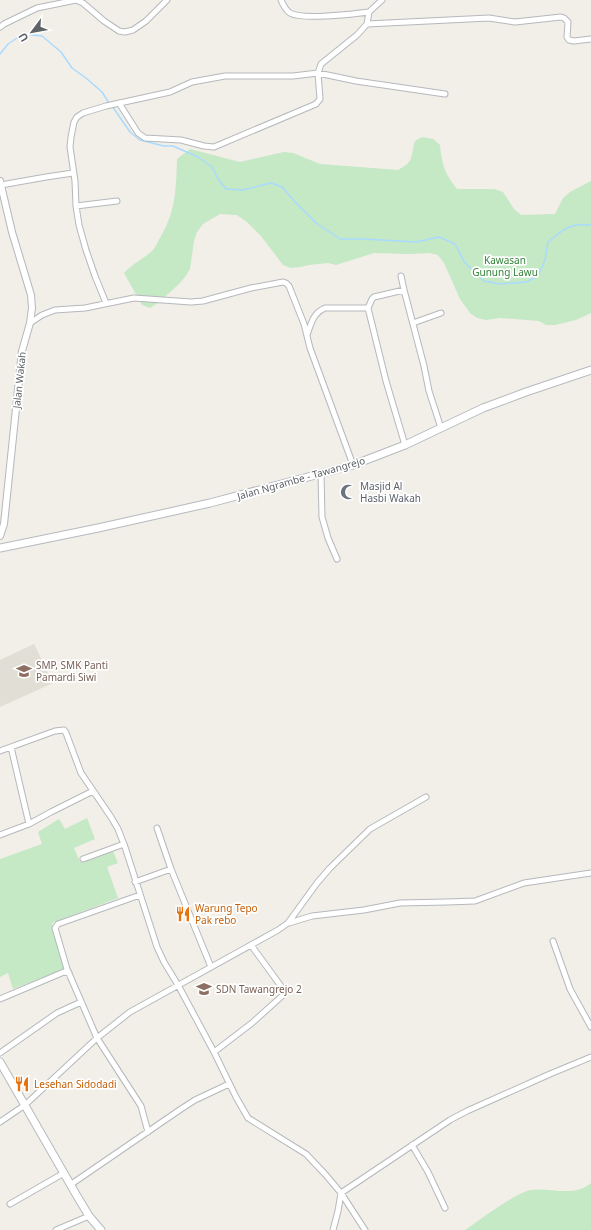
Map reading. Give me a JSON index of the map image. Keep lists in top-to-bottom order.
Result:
{
  "streets": {
    "main road": ["Jalan Ngrambe - Tawangrejo"],
    "street": ["Jalan Wakah"]
  },
  "parks": ["Kawasan Gunung Lawu"],
  "places": {
    "mosque": ["Masjid Al Hasbi Wakah"],
    "school or university": ["SMP, SMK Panti Pamardi Siwi", "SDN Tawangrejo 2"],
    "restaurant": ["Warung Tepo Pak rebo", "Lesehan Sidodadi"]
  },
  "north": "bottom left"
}
